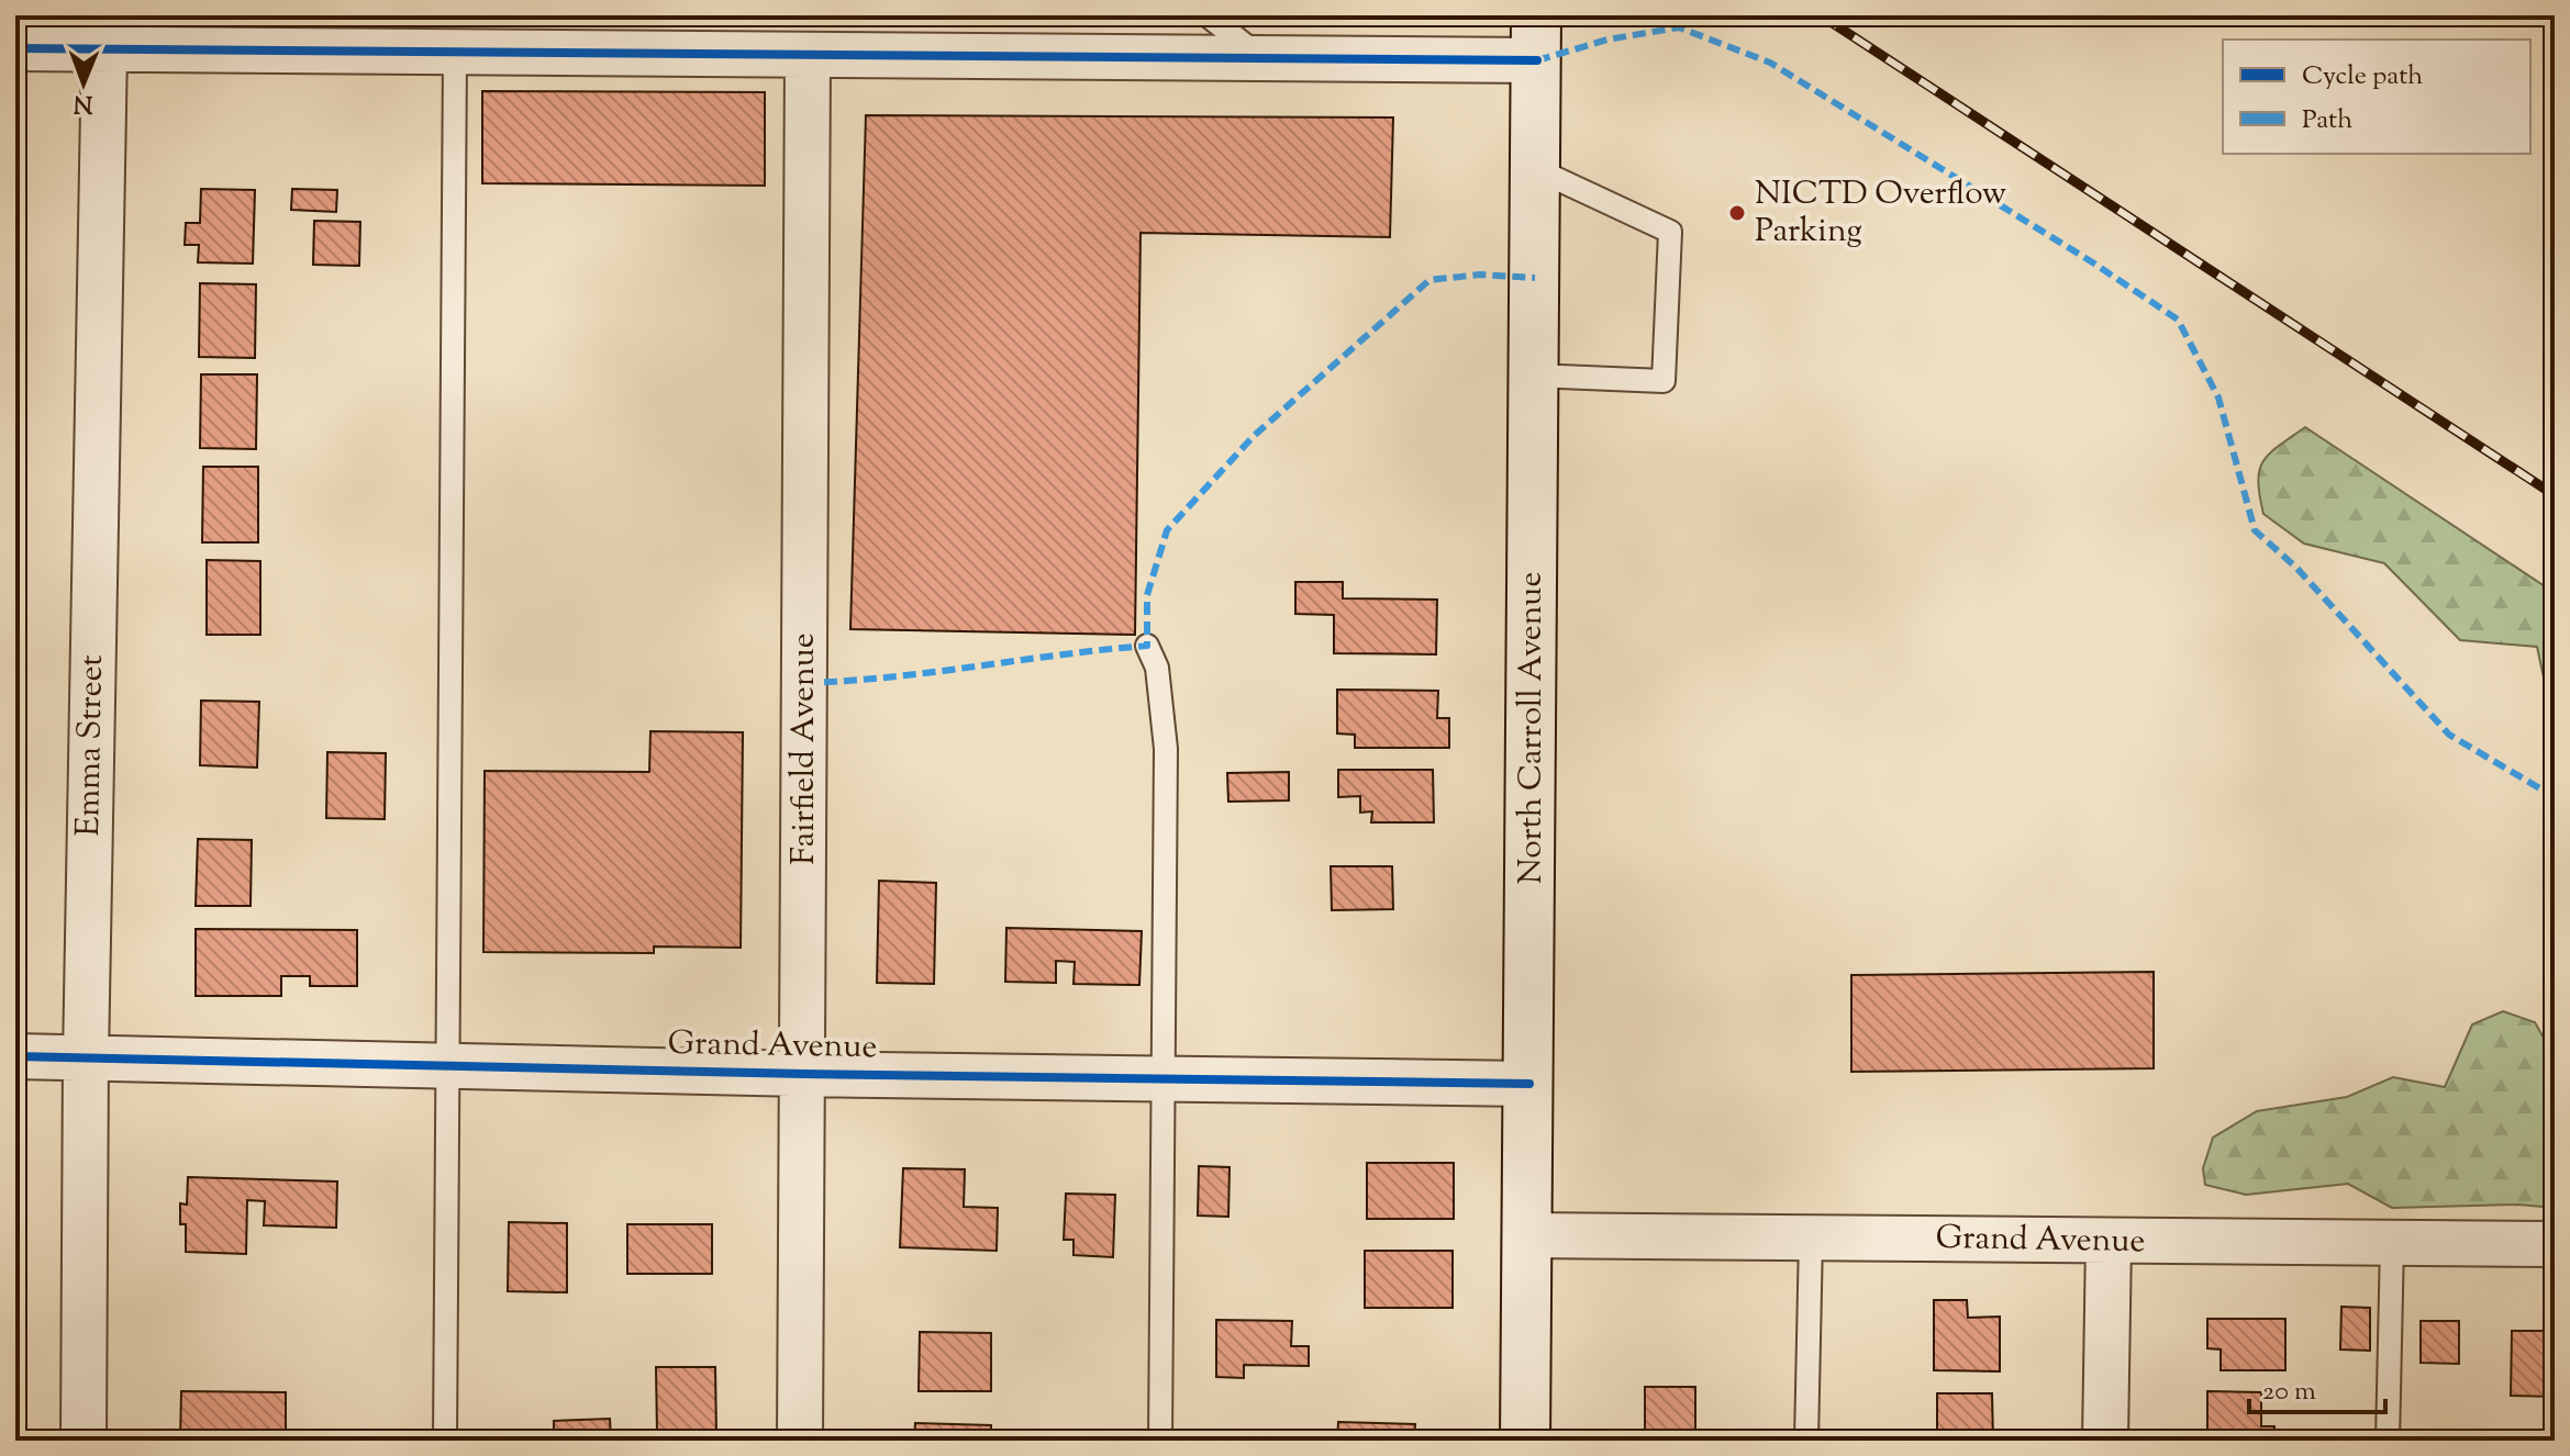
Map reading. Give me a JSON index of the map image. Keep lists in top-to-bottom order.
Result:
{
  "streets": {
    "street": [
      "North Carroll Avenue",
      "Emma Street",
      "Fairfield Avenue",
      "Grand Avenue"
    ]
  },
  "crossings": [
    ["North Carroll Avenue", "Grand Avenue"],
    ["Emma Street", "Grand Avenue"],
    ["Fairfield Avenue", "Grand Avenue"]
  ],
  "places": ["NICTD Overflow Parking"],
  "legend": ["Cycle path", "Path"],
  "scale_bar": "20 m",
  "north": "bottom"
}
